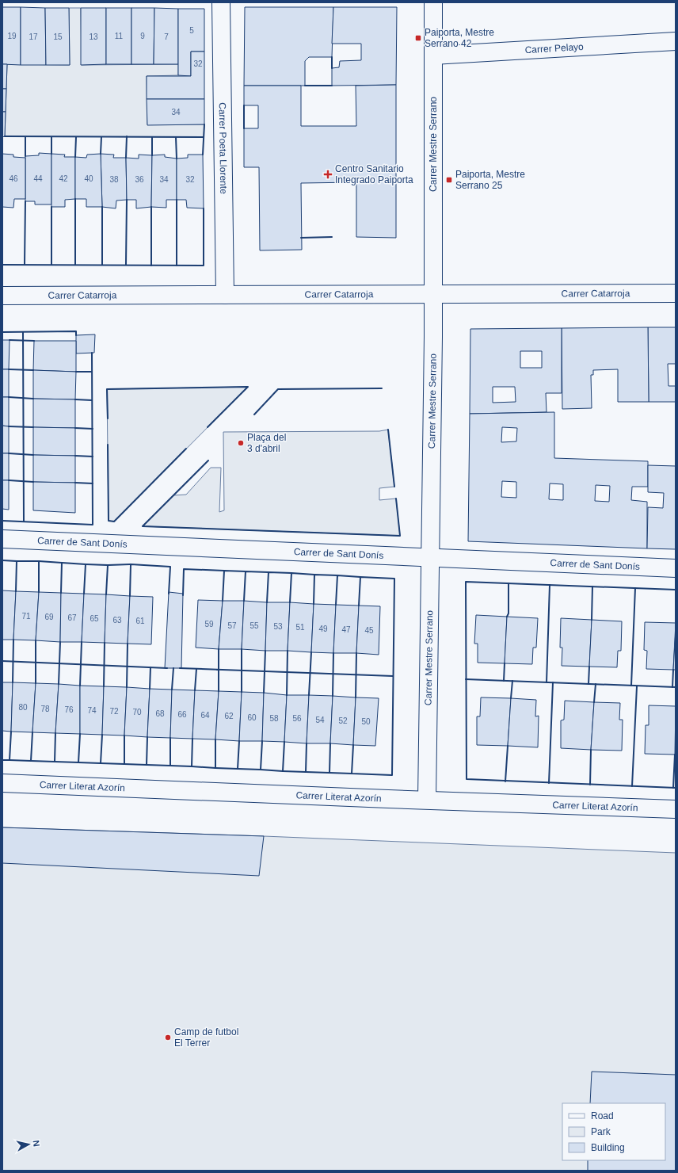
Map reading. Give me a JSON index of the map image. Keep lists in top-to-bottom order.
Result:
{
  "streets": {
    "street": [
      "Carrer Pelayo",
      "Carrer Mestre Serrano",
      "Carrer Poeta Llorente",
      "Carrer Catarroja",
      "Carrer de Sant Donís",
      "Carrer Literat Azorín"
    ]
  },
  "crossings": [
    ["Carrer Pelayo", "Carrer Mestre Serrano"],
    ["Carrer Mestre Serrano", "Carrer Catarroja"],
    ["Carrer Mestre Serrano", "Carrer de Sant Donís"],
    ["Carrer Mestre Serrano", "Carrer Literat Azorín"],
    ["Carrer Poeta Llorente", "Carrer Catarroja"]
  ],
  "places": {
    "transit": ["Paiporta, Mestre Serrano 42", "Paiporta, Mestre Serrano 25"],
    "health": ["Centro Sanitario Integrado Paiporta"],
    "other": ["Plaça del 3 d'abril", "Camp de futbol El Terrer"]
  },
  "house_numbers": [
    "5",
    "19",
    "11",
    "9",
    "17",
    "15",
    "13",
    "7",
    "32",
    "34",
    "46",
    "44",
    "42",
    "40",
    "38",
    "36",
    "34",
    "32",
    "71",
    "69",
    "67",
    "65",
    "63",
    "61",
    "59",
    "57",
    "55",
    "53",
    "51",
    "49",
    "47",
    "45",
    "80",
    "78",
    "76",
    "74",
    "72",
    "70",
    "68",
    "66",
    "64",
    "62",
    "60",
    "58",
    "56",
    "54",
    "52",
    "50"
  ],
  "legend": ["Road", "Park", "Building"],
  "north": "right"
}
